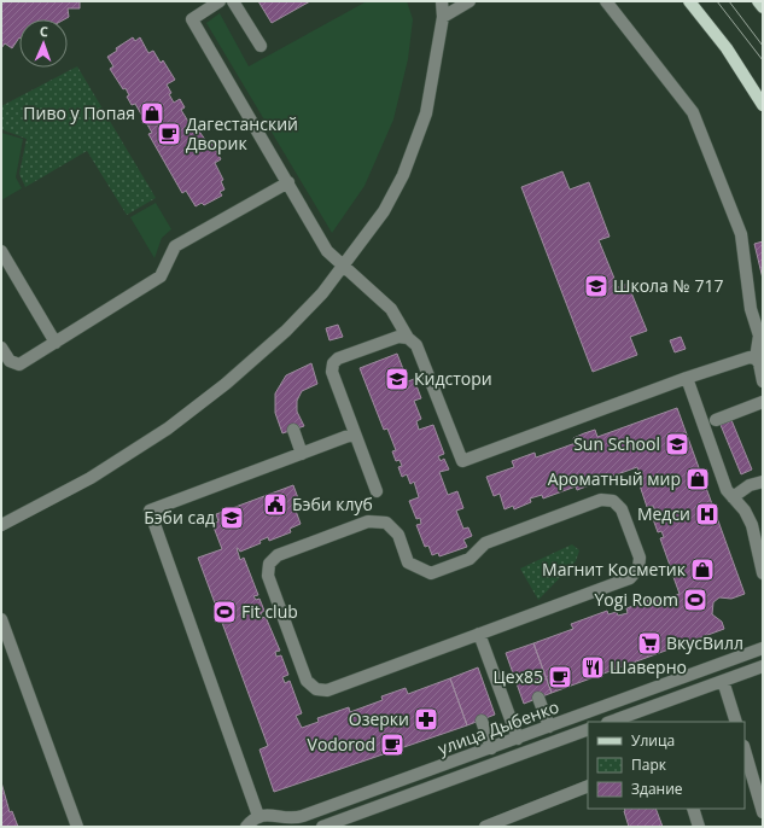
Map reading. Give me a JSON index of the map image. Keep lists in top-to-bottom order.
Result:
{
  "streets": {
    "street": ["улица Дыбенко"]
  },
  "places": {
    "shop": ["Пиво у Попая", "Ароматный мир", "Магнит Косметик"],
    "cafe": ["Дагестанский Дворик", "Цех85", "Vodorod"],
    "school or university": [
      "Школа № 717",
      "Кидстори",
      "Sun School",
      "Бэби сад"
    ],
    "public building": ["Бэби клуб"],
    "hospital": ["Медси"],
    "sports": ["Yogi Room", "Fit club"],
    "supermarket": ["ВкусВилл"],
    "restaurant": ["Шаверно"],
    "pharmacy": ["Озерки"]
  },
  "legend": ["Улица", "Парк", "Здание"],
  "north": "top"
}
